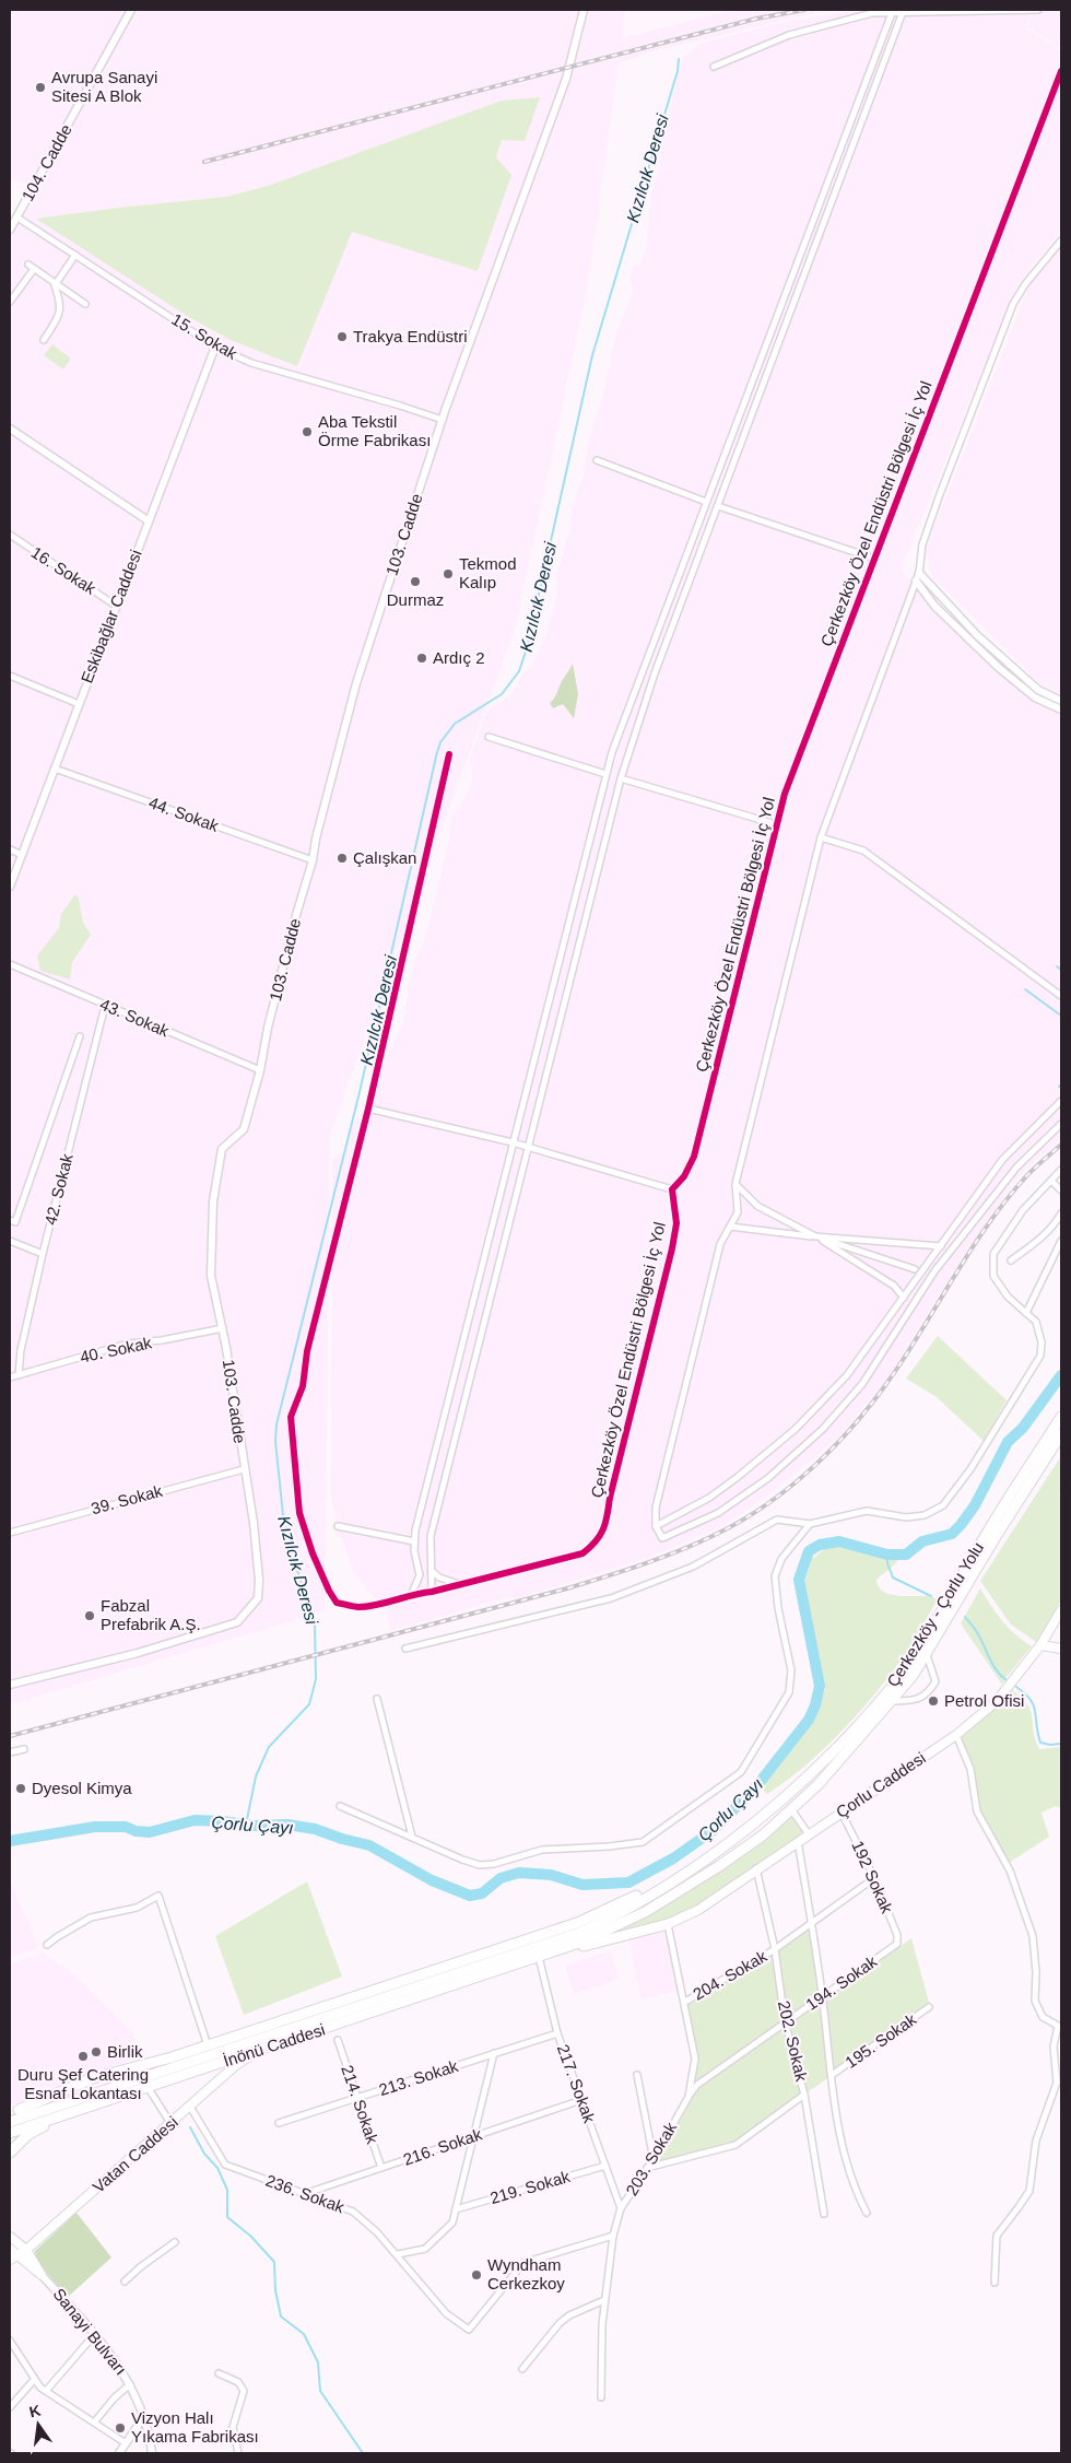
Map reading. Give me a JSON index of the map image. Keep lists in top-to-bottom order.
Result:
{
  "streets": {
    "main road": [
      "Çerkezköy - Çorlu Yolu",
      "Çorlu Caddesi",
      "İnönü Caddesi",
      "Vatan Caddesi"
    ],
    "street": [
      "104. Cadde",
      "15. Sokak",
      "Çerkezköy Özel Endüstri Bölgesi İç Yol",
      "103. Cadde",
      "16. Sokak",
      "Eskibağlar Caddesi",
      "44. Sokak",
      "43. Sokak",
      "42. Sokak",
      "40. Sokak",
      "39. Sokak",
      "192 Sokak",
      "204. Sokak",
      "194. Sokak",
      "202. Sokak",
      "195. Sokak",
      "213. Sokak",
      "217. Sokak",
      "214. Sokak",
      "216. Sokak",
      "203. Sokak",
      "219. Sokak",
      "236. Sokak",
      "Sanayi Bulvarı"
    ]
  },
  "crossings": [
    ["104. Cadde", "15. Sokak"],
    ["15. Sokak", "103. Cadde"],
    ["15. Sokak", "Eskibağlar Caddesi"],
    ["103. Cadde", "44. Sokak"],
    ["103. Cadde", "43. Sokak"],
    ["103. Cadde", "40. Sokak"],
    ["103. Cadde", "39. Sokak"],
    ["16. Sokak", "Eskibağlar Caddesi"],
    ["Eskibağlar Caddesi", "44. Sokak"],
    ["43. Sokak", "42. Sokak"],
    ["42. Sokak", "40. Sokak"],
    ["Çorlu Caddesi", "192 Sokak"],
    ["Çorlu Caddesi", "202. Sokak"],
    ["Çorlu Caddesi", "203. Sokak"],
    ["192 Sokak", "204. Sokak"],
    ["192 Sokak", "194. Sokak"],
    ["204. Sokak", "202. Sokak"],
    ["204. Sokak", "203. Sokak"],
    ["194. Sokak", "202. Sokak"],
    ["194. Sokak", "203. Sokak"],
    ["İnönü Caddesi", "217. Sokak"],
    ["İnönü Caddesi", "Vatan Caddesi"],
    ["213. Sokak", "217. Sokak"],
    ["213. Sokak", "214. Sokak"],
    ["217. Sokak", "216. Sokak"],
    ["217. Sokak", "203. Sokak"],
    ["217. Sokak", "219. Sokak"],
    ["214. Sokak", "216. Sokak"],
    ["216. Sokak", "236. Sokak"],
    ["Vatan Caddesi", "236. Sokak"],
    ["203. Sokak", "236. Sokak"]
  ],
  "water": ["Kızılcık Deresi", "Çorlu Çayı"],
  "places": [
    "Avrupa Sanayi Sitesi A Blok",
    "Trakya Endüstri",
    "Aba Tekstil Örme Fabrikası",
    "Tekmod Kalıp",
    "Durmaz",
    "Ardıç 2",
    "Çalışkan",
    "Fabzal Prefabrik A.Ş.",
    "Petrol Ofisi",
    "Dyesol Kimya",
    "Birlik",
    "Duru Şef Catering Esnaf Lokantası",
    "Wyndham Cerkezkoy",
    "Vizyon Halı Yıkama Fabrikası"
  ],
  "north": "top"
}
